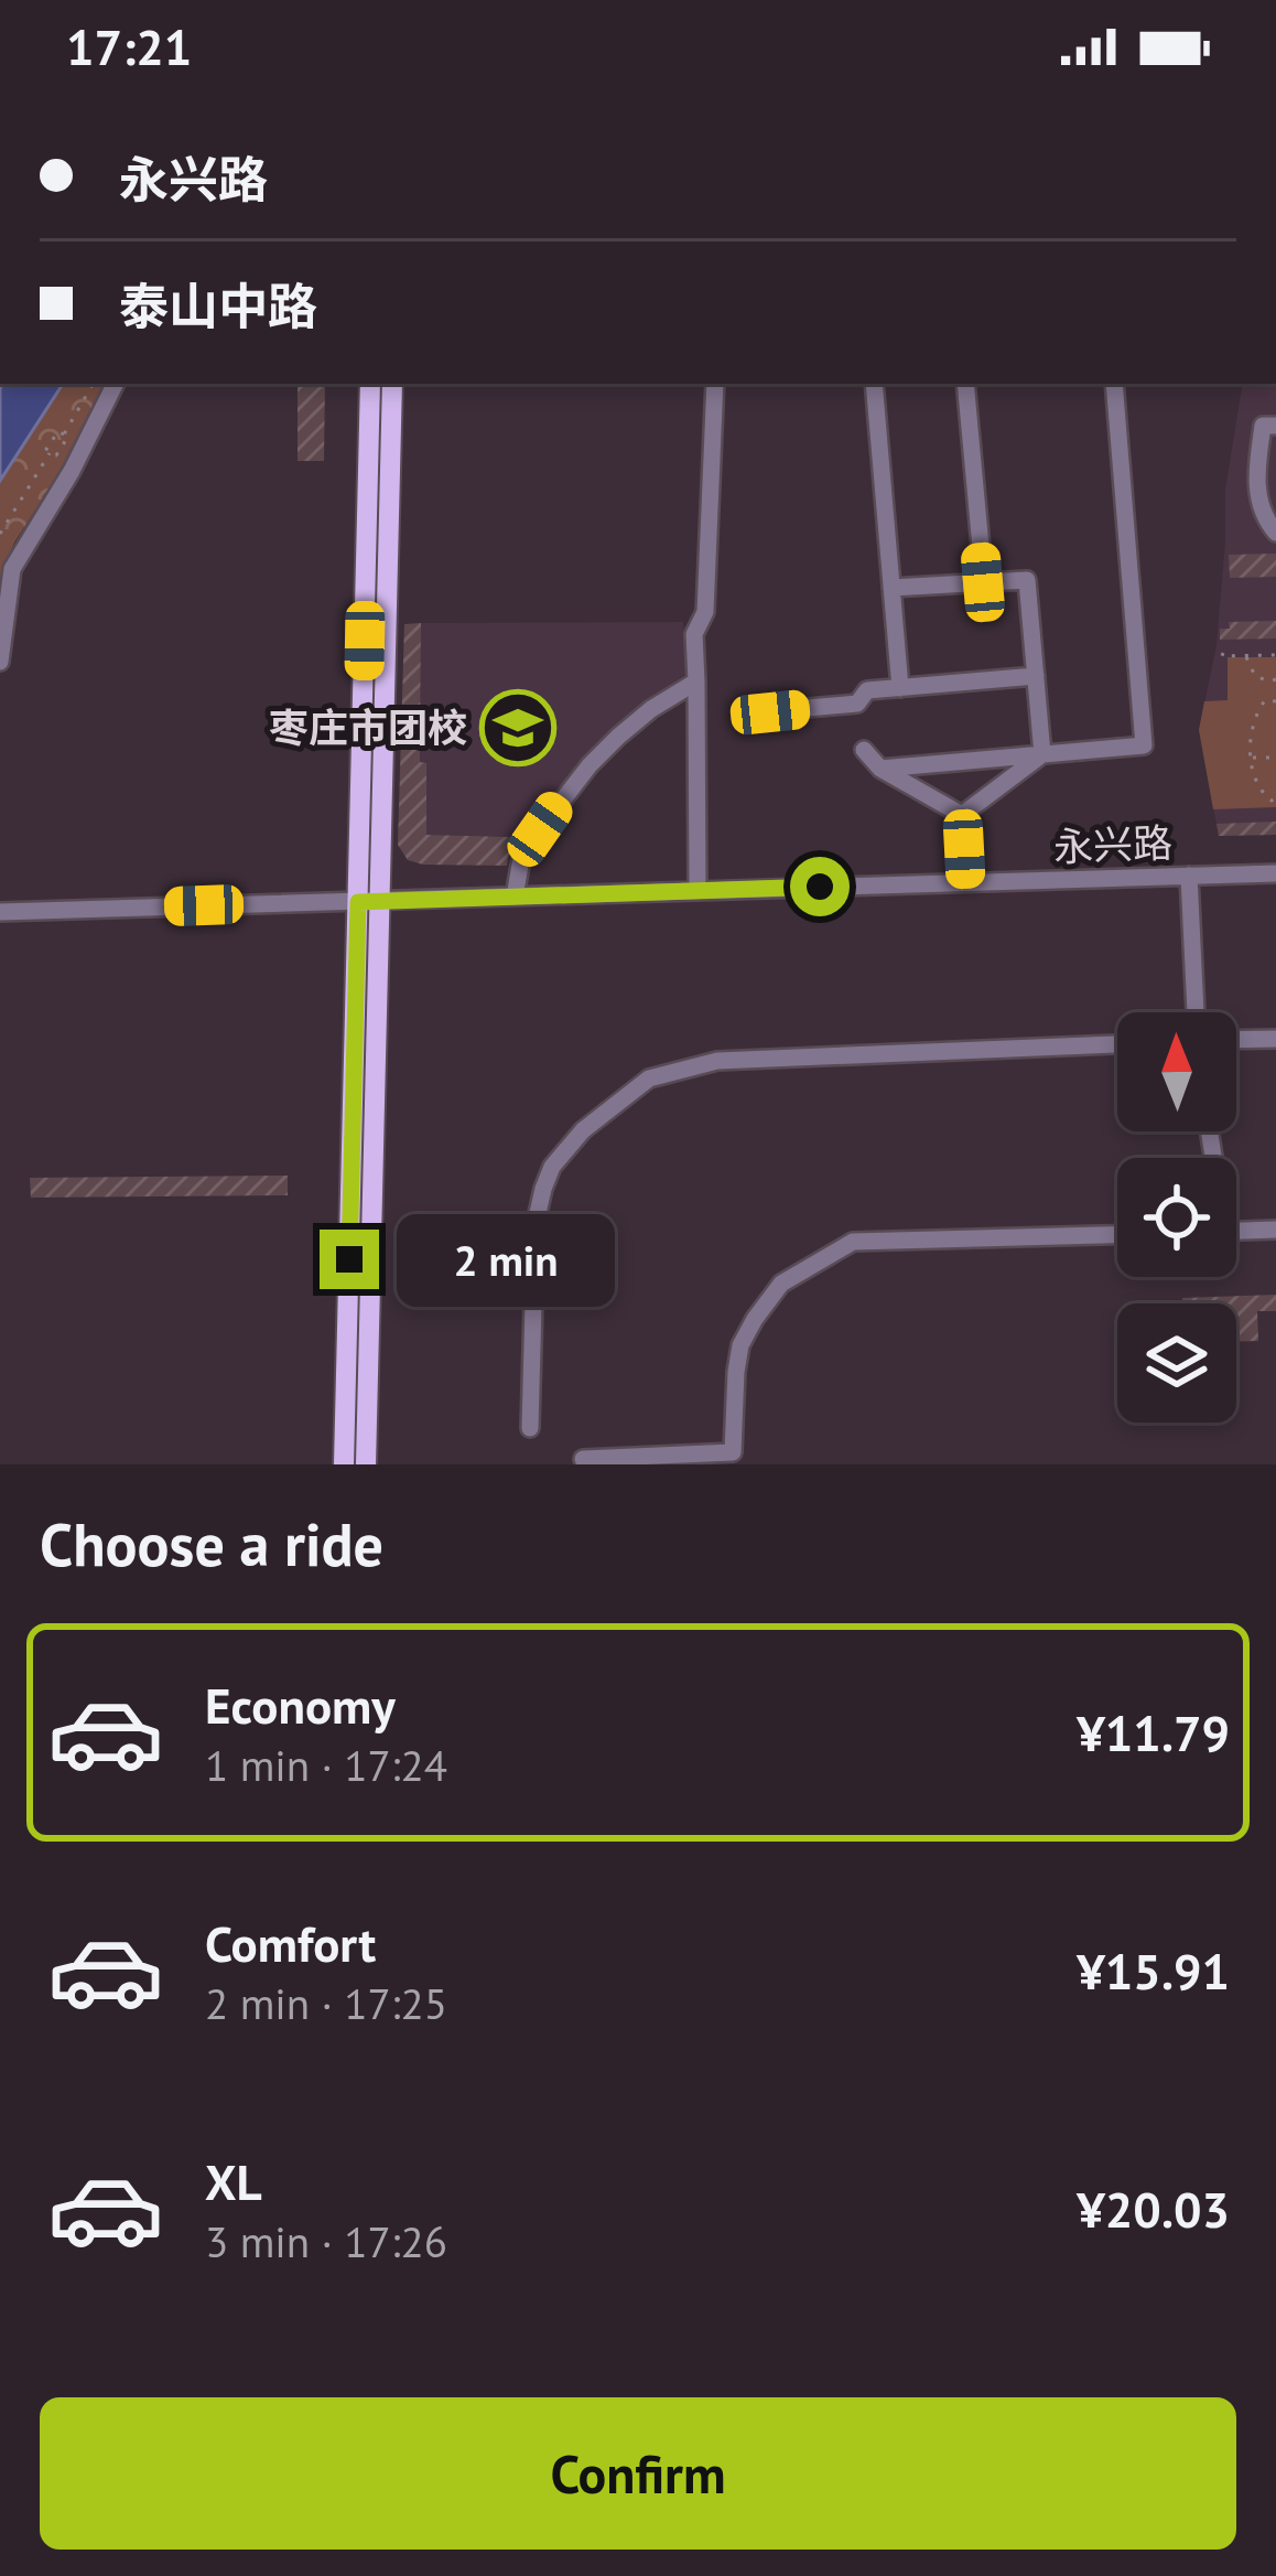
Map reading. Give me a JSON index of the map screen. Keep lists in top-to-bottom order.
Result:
{
  "streets": {
    "street": ["永兴路"]
  },
  "places": {
    "school or university": ["枣庄市团校"]
  },
  "north": "top",
  "page": {
    "status": "17:21",
    "banner": ["永兴路", "泰山中路"],
    "bubble": "2 min",
    "heading": "Choose a ride",
    "list": [
      {
        "name": "Economy",
        "note": "1 min · 17:24",
        "value": "¥11.79"
      },
      {
        "name": "Comfort",
        "note": "2 min · 17:25",
        "value": "¥15.91"
      },
      {
        "name": "XL",
        "note": "3 min · 17:26",
        "value": "¥20.03"
      }
    ],
    "buttons": "Confirm"
  }
}
